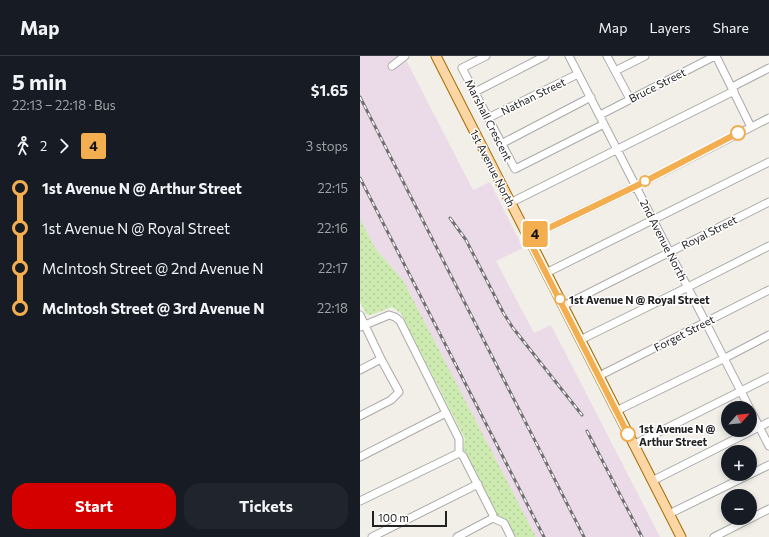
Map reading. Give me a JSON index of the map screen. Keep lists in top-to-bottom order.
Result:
{
  "streets": {
    "main road": ["1st Avenue North"],
    "street": [
      "Bruce Street",
      "Nathan Street",
      "Marshall Crescent",
      "Royal Street",
      "2nd Avenue North",
      "Forget Street"
    ]
  },
  "crossings": [
    ["Bruce Street", "2nd Avenue North"],
    ["Nathan Street", "Marshall Crescent"],
    ["Nathan Street", "2nd Avenue North"],
    ["Marshall Crescent", "2nd Avenue North"],
    ["1st Avenue North", "Royal Street"],
    ["1st Avenue North", "Forget Street"],
    ["Royal Street", "2nd Avenue North"],
    ["2nd Avenue North", "Forget Street"]
  ],
  "places": ["1st Avenue N @ Royal Street", "1st Avenue N @ Arthur Street"],
  "lines": ["bus line 4"],
  "scale_bar": "100 m",
  "north": "top right",
  "page": {
    "header": "Map",
    "nav": ["Map", "Layers", "Share"],
    "heading": ["5 min", "22:13 – 22:18 · Bus", "$1.65"],
    "on_map": "4",
    "legs": ["2", "4", "3 stops"],
    "list": [
      {
        "name": "1st Avenue N @ Arthur Street",
        "value": "22:15"
      },
      {
        "name": "1st Avenue N @ Royal Street",
        "value": "22:16"
      },
      {
        "name": "McIntosh Street @ 2nd Avenue N",
        "value": "22:17"
      },
      {
        "name": "McIntosh Street @ 3rd Avenue N",
        "value": "22:18"
      }
    ],
    "map_buttons": ["+", "−"],
    "buttons": ["Start", "Tickets"],
    "scale": "100 m"
  }
}
